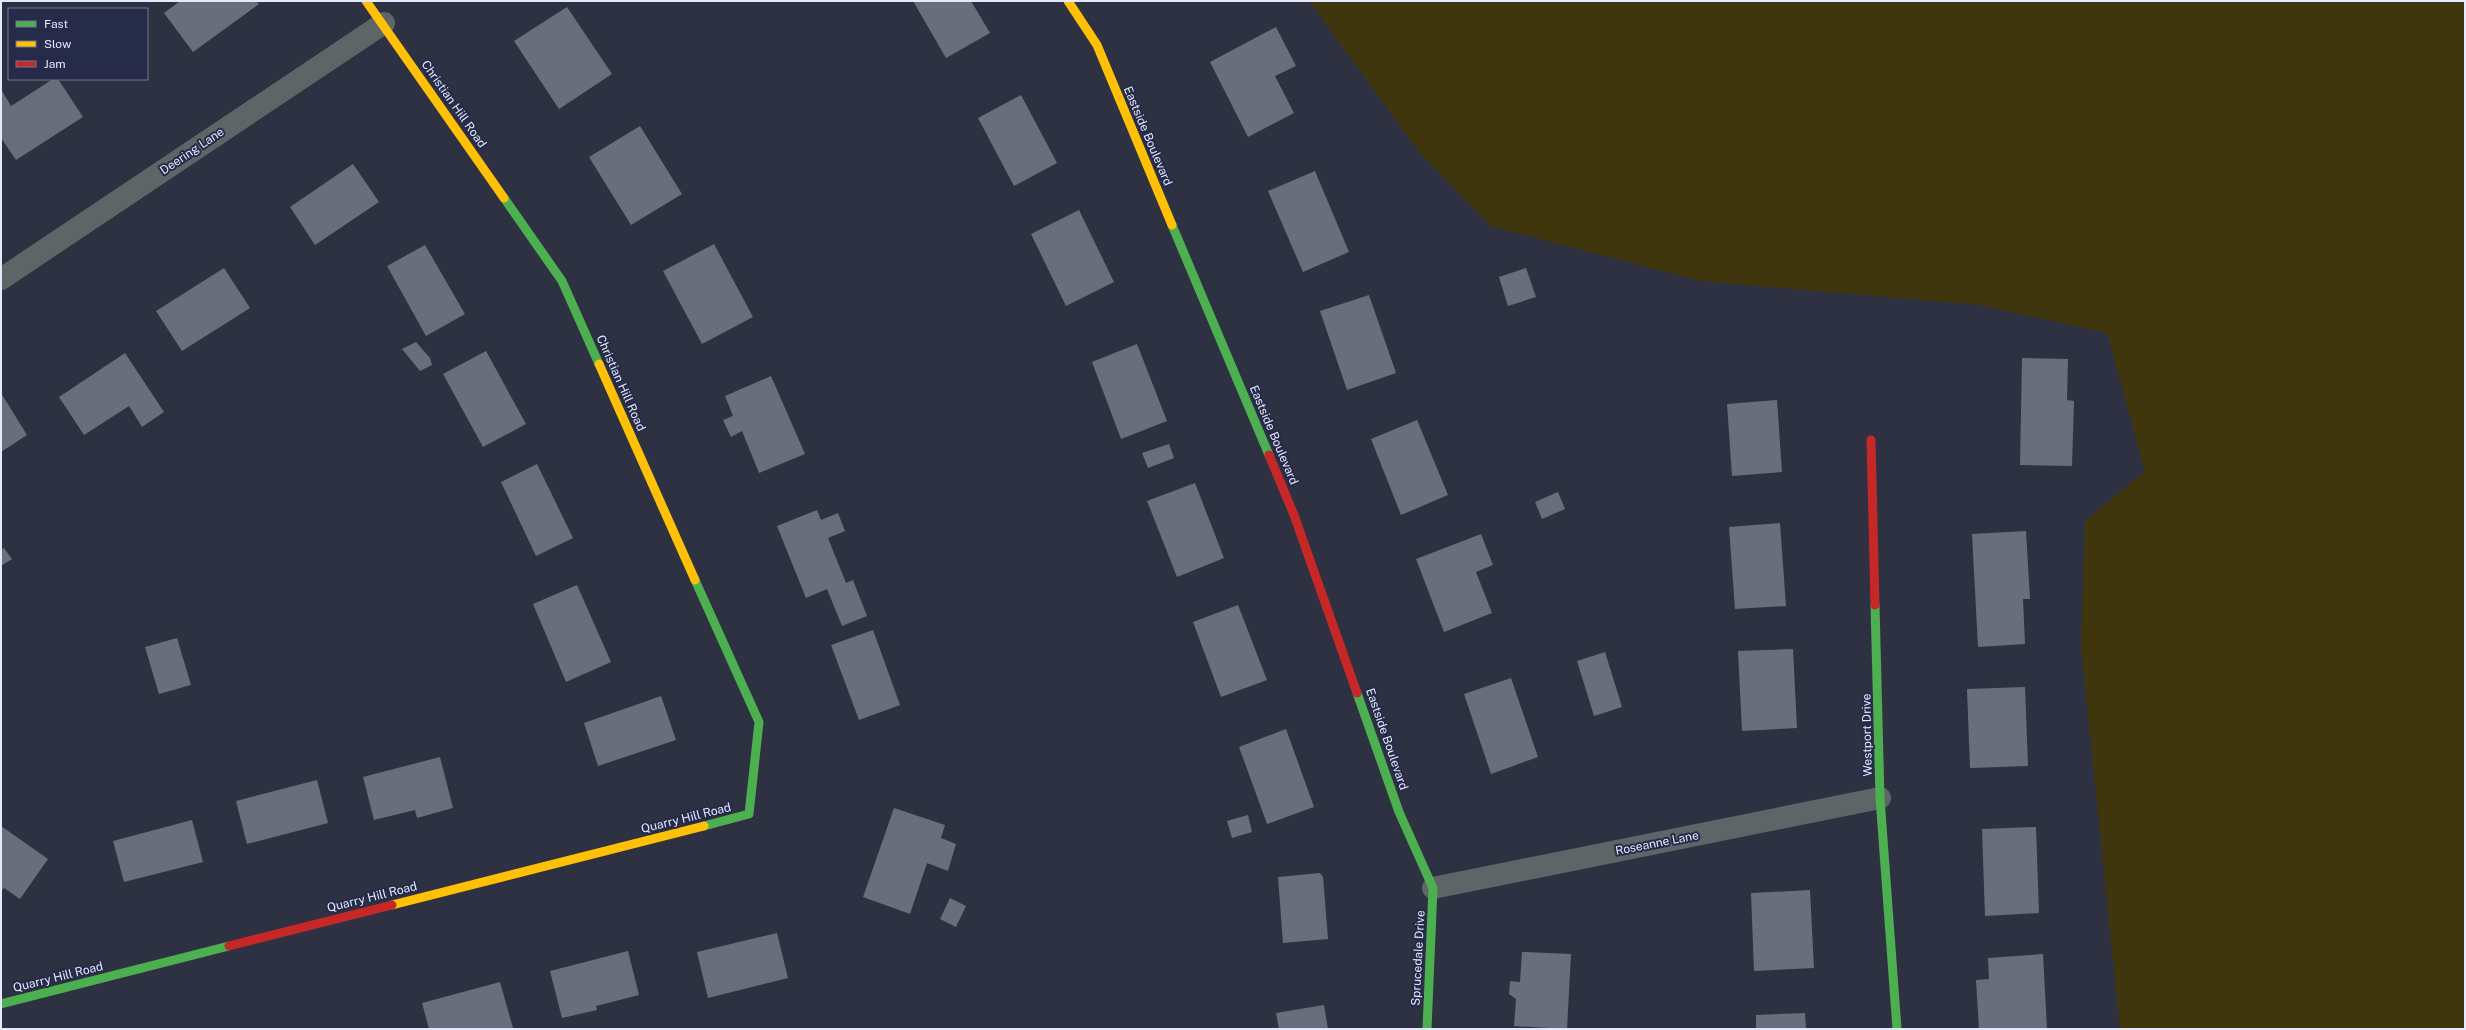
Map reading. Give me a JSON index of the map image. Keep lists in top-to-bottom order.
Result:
{
  "streets": {
    "street": [
      "Christian Hill Road",
      "Eastside Boulevard",
      "Deering Lane",
      "Westport Drive",
      "Quarry Hill Road",
      "Roseanne Lane",
      "Sprucedale Drive"
    ]
  },
  "crossings": [
    ["Christian Hill Road", "Deering Lane"],
    ["Christian Hill Road", "Quarry Hill Road"],
    ["Eastside Boulevard", "Roseanne Lane"],
    ["Eastside Boulevard", "Sprucedale Drive"],
    ["Westport Drive", "Roseanne Lane"],
    ["Roseanne Lane", "Sprucedale Drive"]
  ],
  "legend": ["Fast", "Slow", "Jam"]
}
